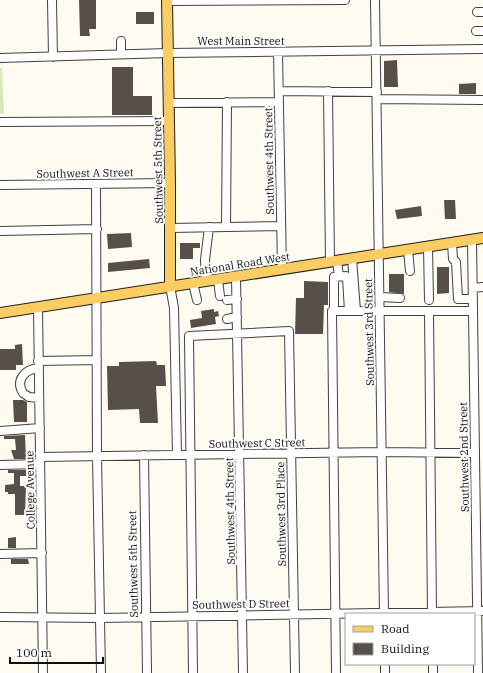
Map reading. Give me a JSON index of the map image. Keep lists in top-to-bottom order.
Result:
{
  "streets": {
    "main road": ["Southwest 5th Street", "National Road West"],
    "street": [
      "West Main Street",
      "Southwest 4th Street",
      "Southwest A Street",
      "Southwest 3rd Street",
      "Southwest C Street",
      "Southwest 2nd Street",
      "College Avenue",
      "Southwest 3rd Place",
      "Southwest D Street"
    ]
  },
  "crossings": [
    ["West Main Street", "Southwest 4th Street"],
    ["West Main Street", "Southwest 5th Street"],
    ["West Main Street", "Southwest 3rd Street"],
    ["Southwest 4th Street", "National Road West"],
    ["Southwest 4th Street", "Southwest C Street"],
    ["Southwest 4th Street", "Southwest 3rd Place"],
    ["Southwest 4th Street", "Southwest D Street"],
    ["Southwest 5th Street", "Southwest A Street"],
    ["Southwest 5th Street", "National Road West"],
    ["Southwest 5th Street", "Southwest C Street"],
    ["Southwest 5th Street", "Southwest D Street"],
    ["National Road West", "Southwest 3rd Street"],
    ["National Road West", "Southwest 2nd Street"],
    ["National Road West", "College Avenue"],
    ["Southwest 3rd Street", "Southwest C Street"],
    ["Southwest 3rd Street", "Southwest D Street"],
    ["Southwest C Street", "Southwest 2nd Street"],
    ["Southwest C Street", "College Avenue"],
    ["Southwest C Street", "Southwest 3rd Place"],
    ["Southwest 2nd Street", "Southwest D Street"],
    ["College Avenue", "Southwest D Street"],
    ["Southwest 3rd Place", "Southwest D Street"]
  ],
  "legend": ["Road", "Building"],
  "scale_bar": "100 m"
}
